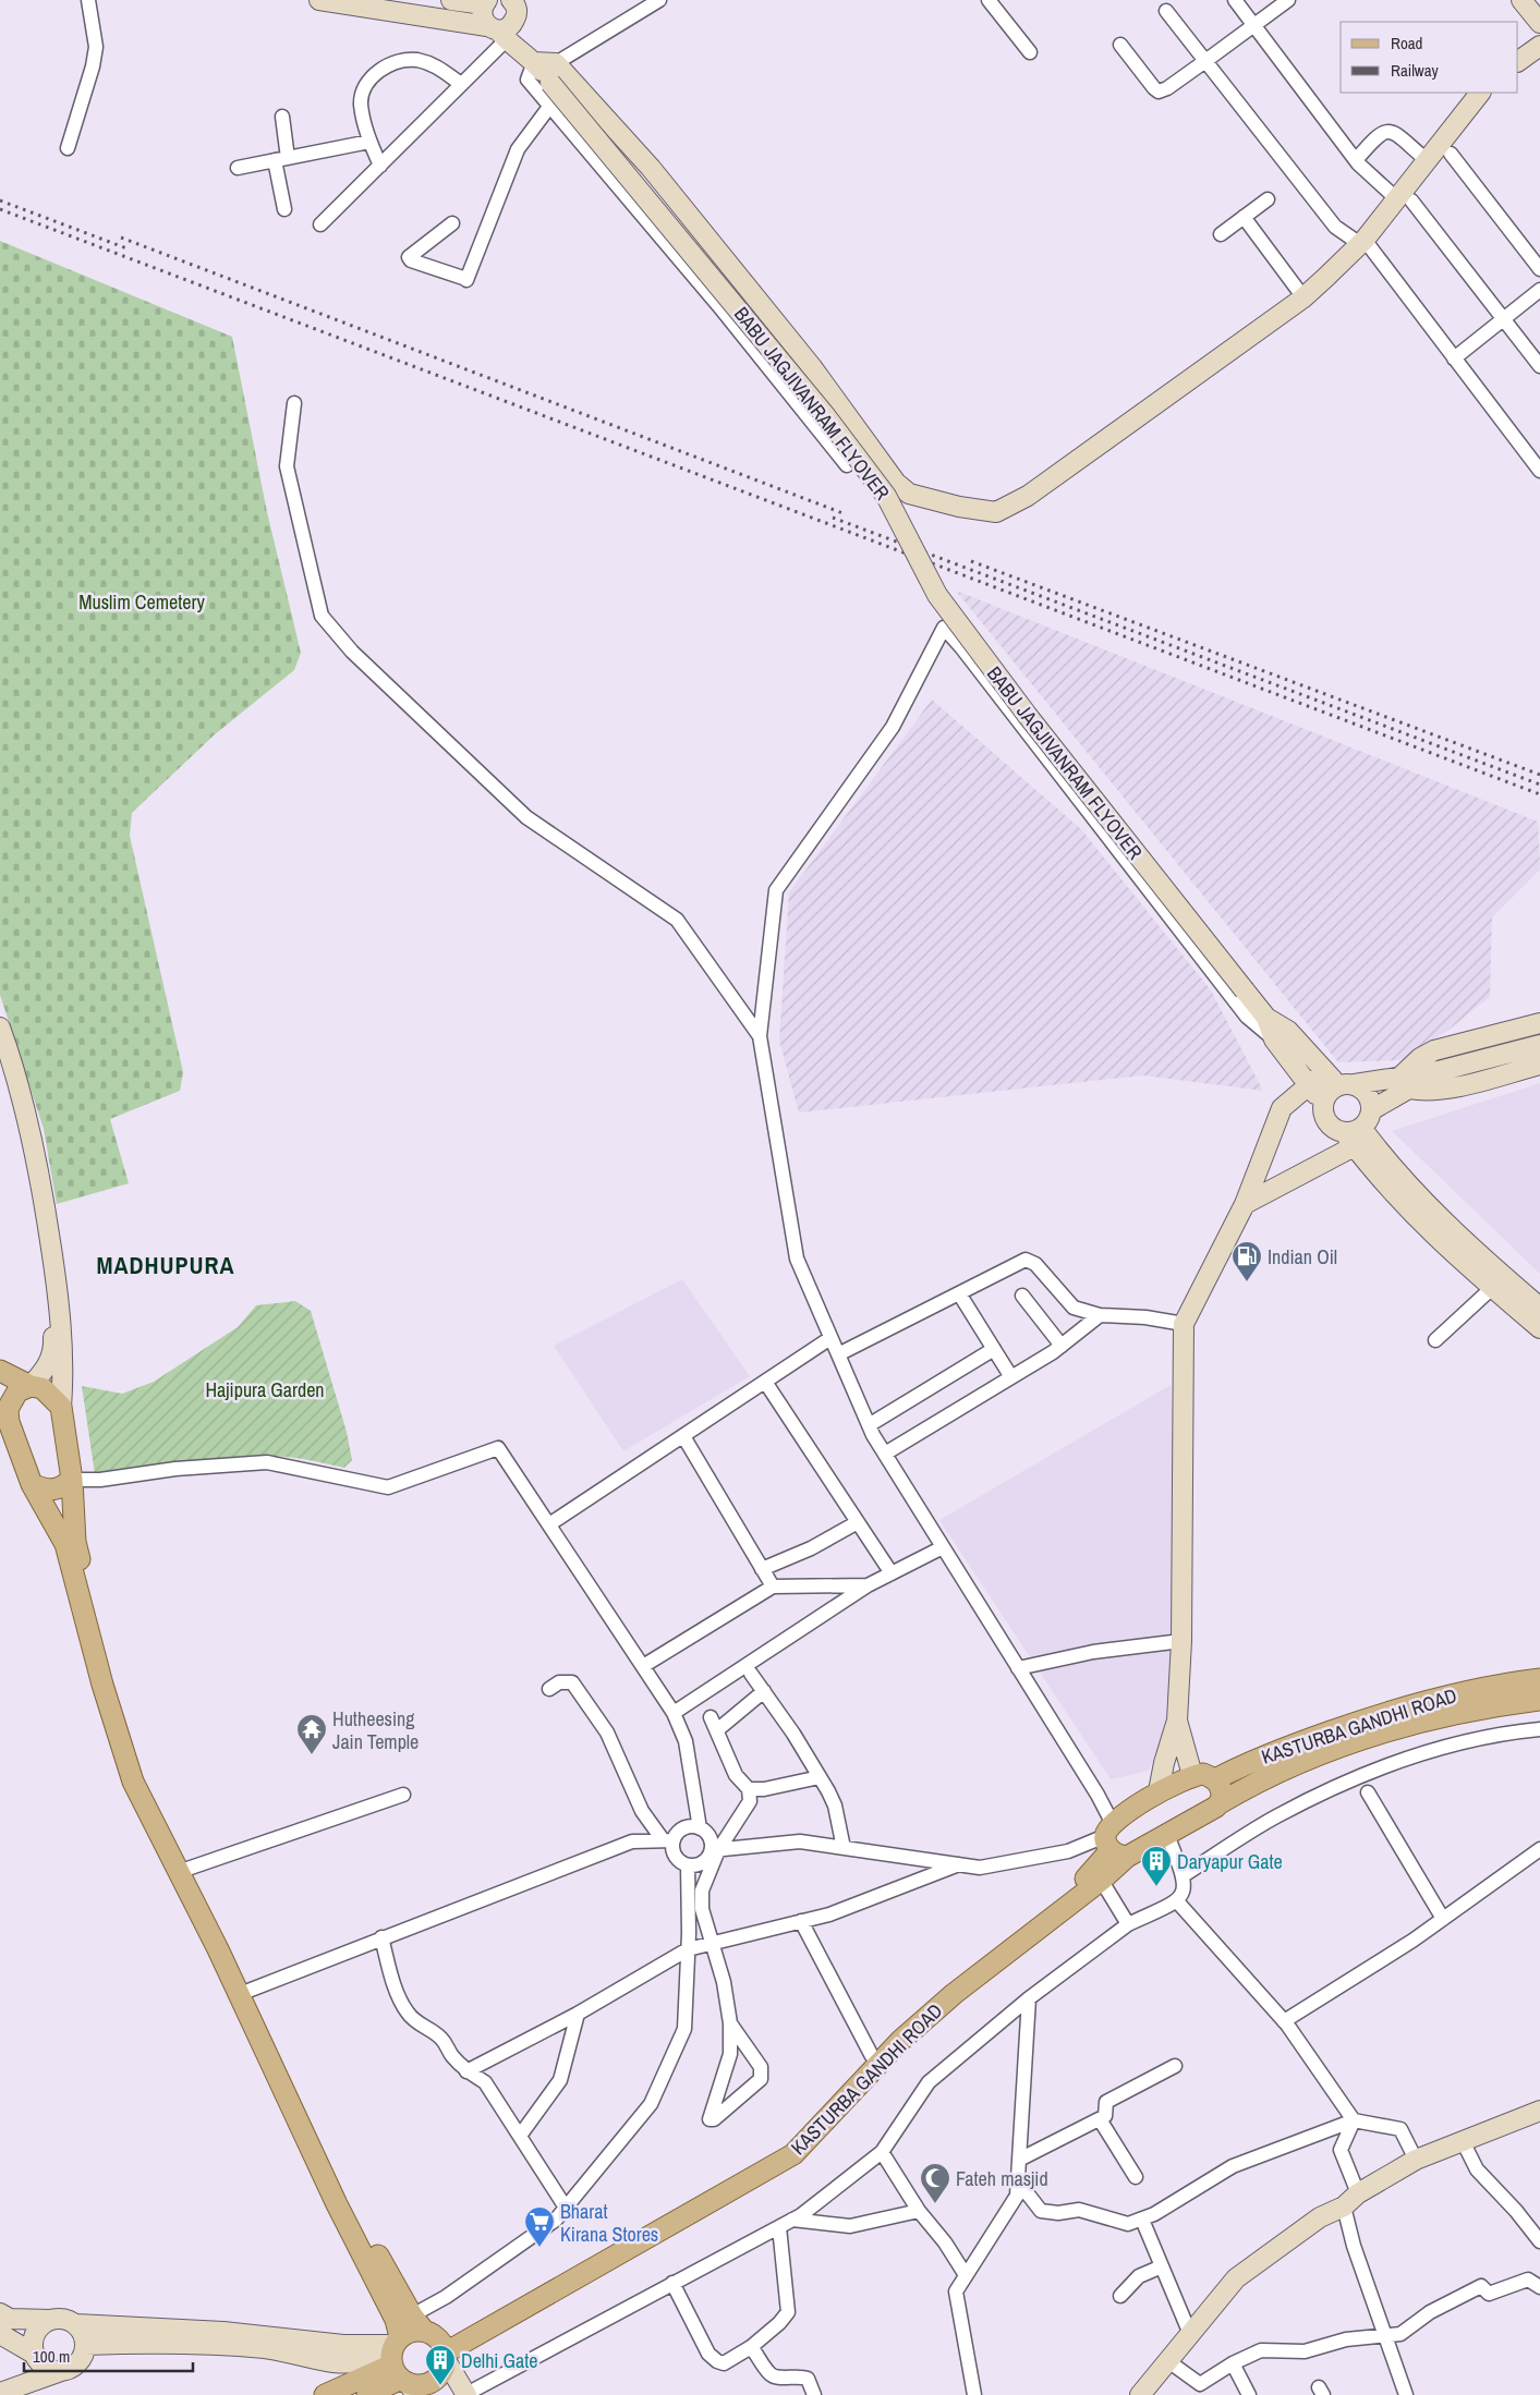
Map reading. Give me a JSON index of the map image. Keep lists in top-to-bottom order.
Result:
{
  "streets": {
    "main road": ["BABU JAGJIVANRAM FLYOVER", "KASTURBA GANDHI ROAD"]
  },
  "districts": ["MADHUPURA"],
  "parks": ["Muslim Cemetery", "Hajipura Garden"],
  "places": {
    "fuel station": ["Indian Oil"],
    "temple": ["Hutheesing Jain Temple"],
    "building": ["Daryapur Gate", "Delhi Gate"],
    "mosque": ["Fateh masjid"],
    "supermarket": ["Bharat Kirana Stores"]
  },
  "legend": ["Road", "Railway"],
  "scale_bar": "100 m"
}
